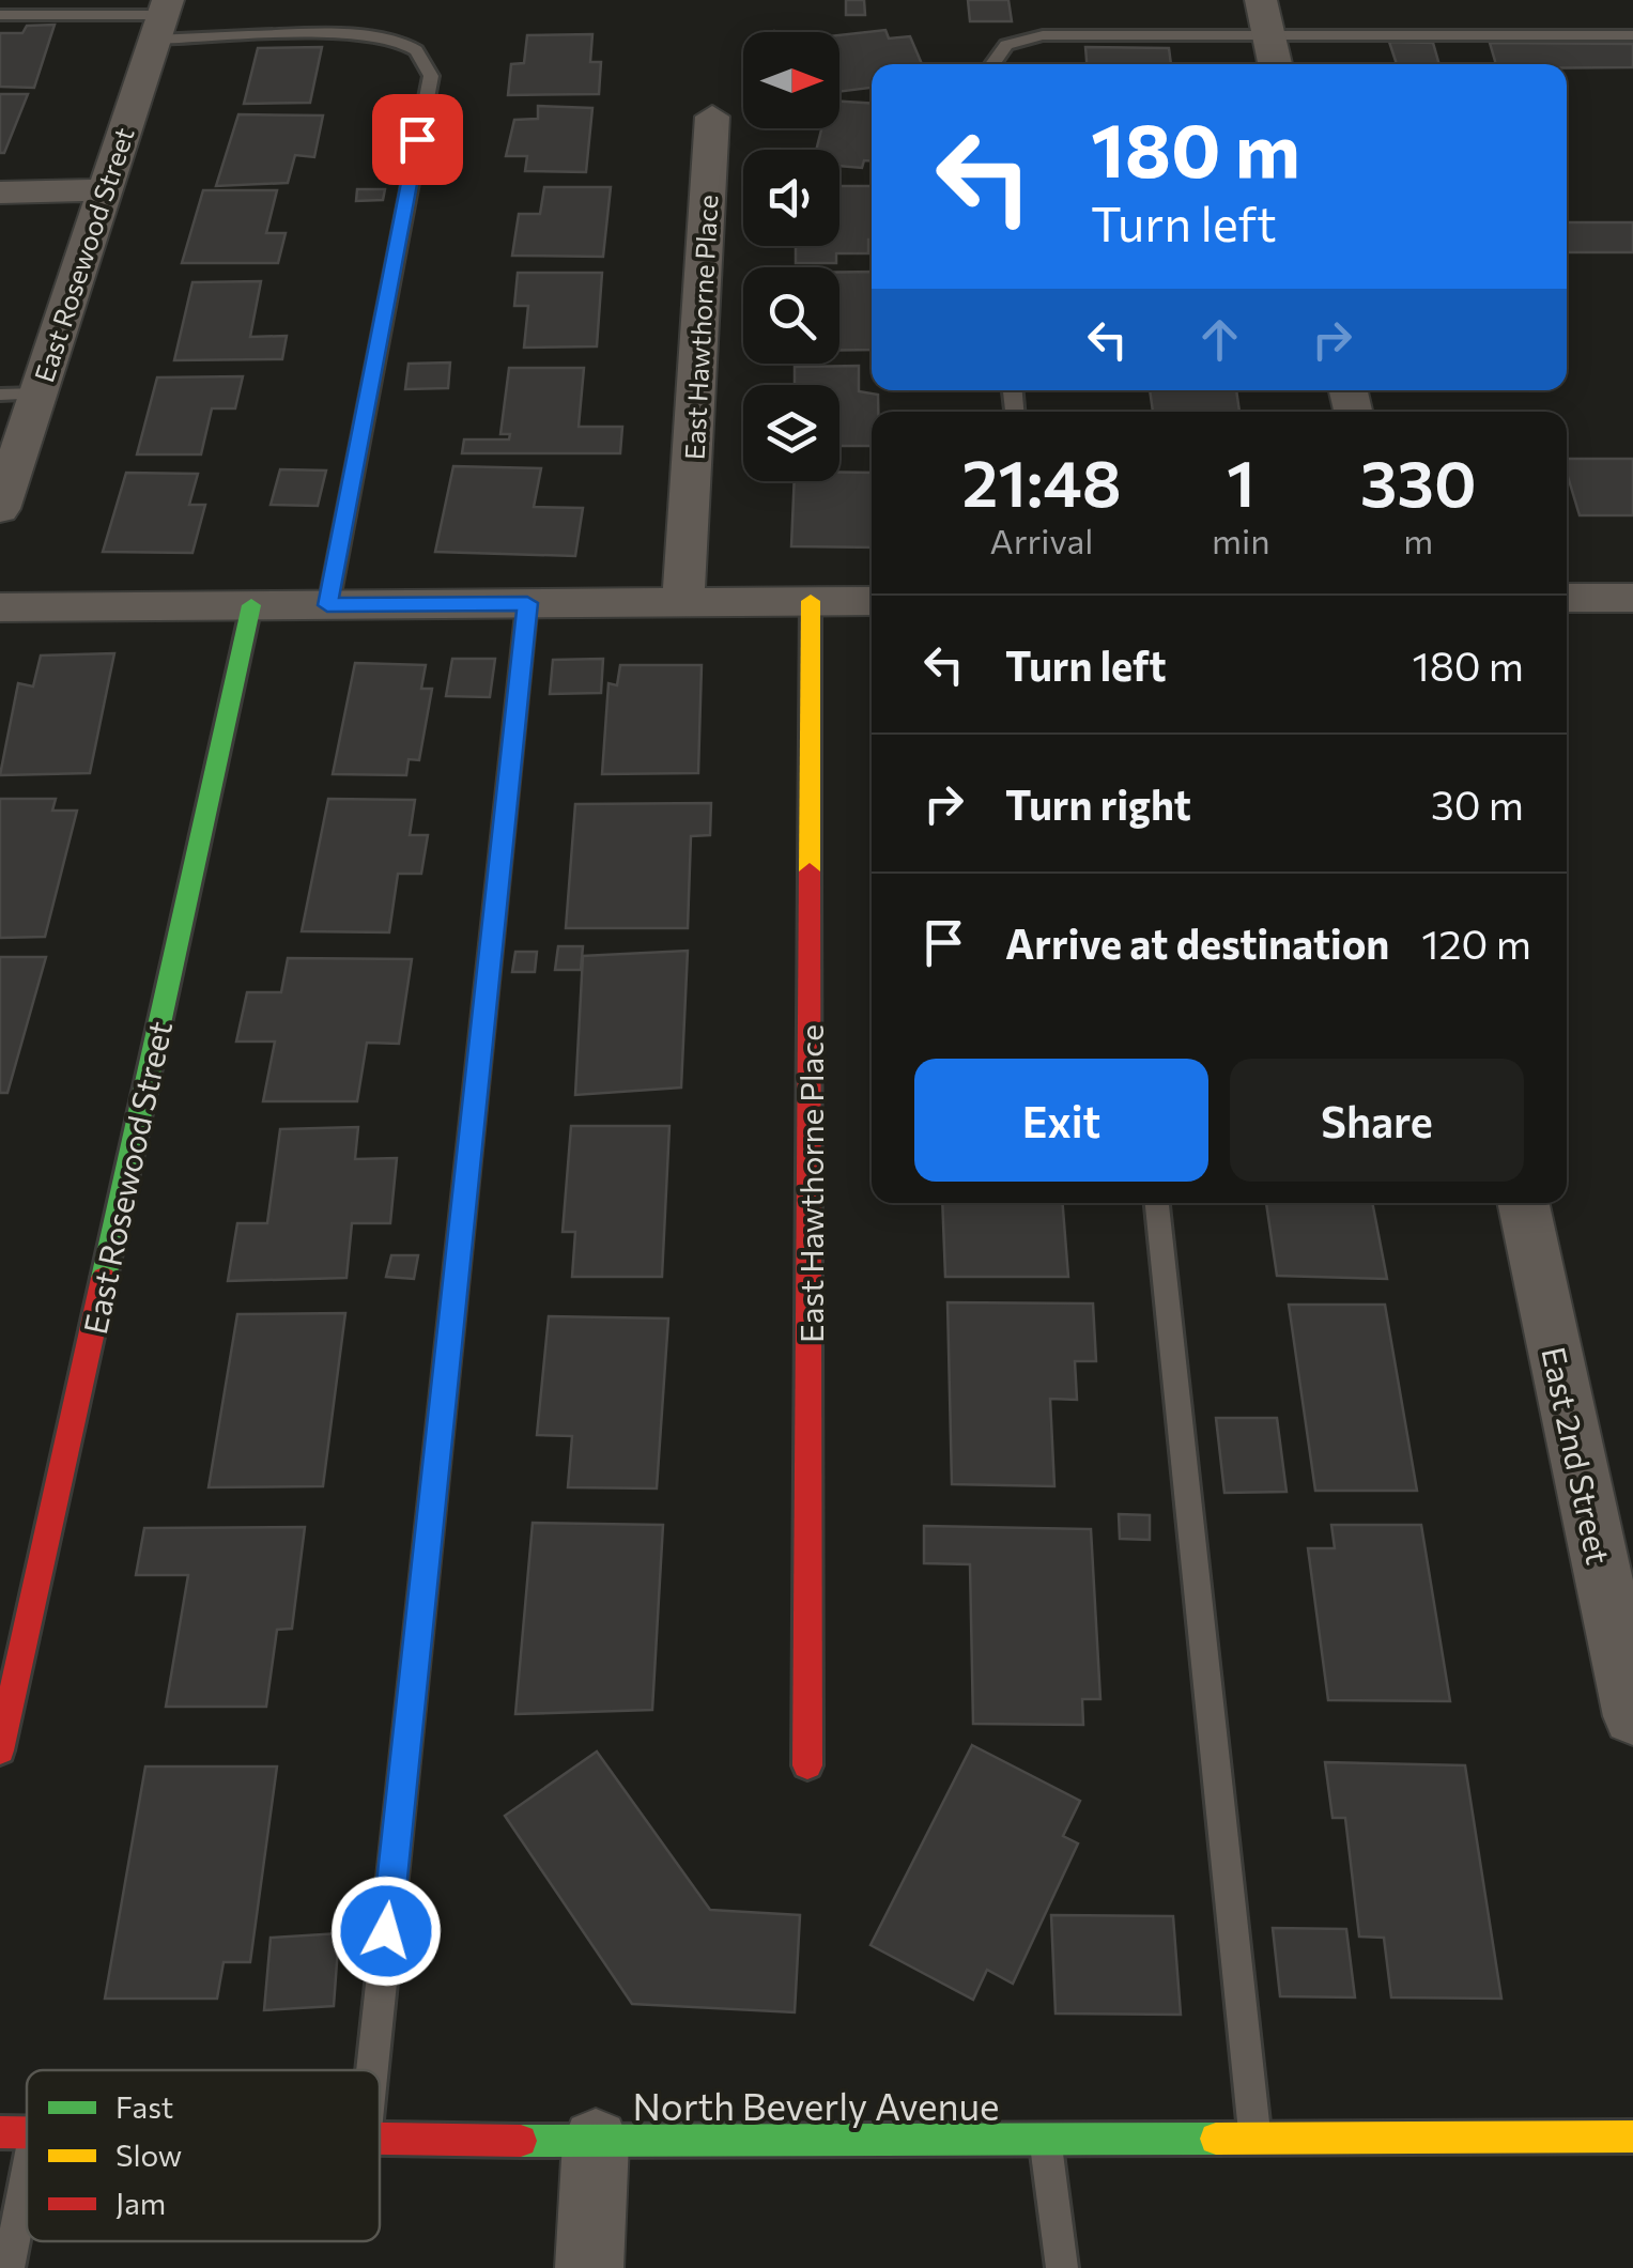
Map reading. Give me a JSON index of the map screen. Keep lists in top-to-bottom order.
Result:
{
  "streets": {
    "street": [
      "East Rosewood Street",
      "East Hawthorne Place",
      "East 2nd Street",
      "North Beverly Avenue"
    ]
  },
  "legend": ["Fast", "Slow", "Jam"],
  "north": "right",
  "page": {
    "turn": ["180 m", "Turn left"],
    "eta": [
      "21:48",
      "Arrival",
      "1",
      "min",
      "330",
      "m"
    ],
    "list": [
      {
        "name": "Turn left",
        "value": "180 m"
      },
      {
        "name": "Turn right",
        "value": "30 m"
      },
      {
        "name": "Arrive at destination",
        "value": "120 m"
      }
    ],
    "buttons": ["Exit", "Share"]
  }
}
